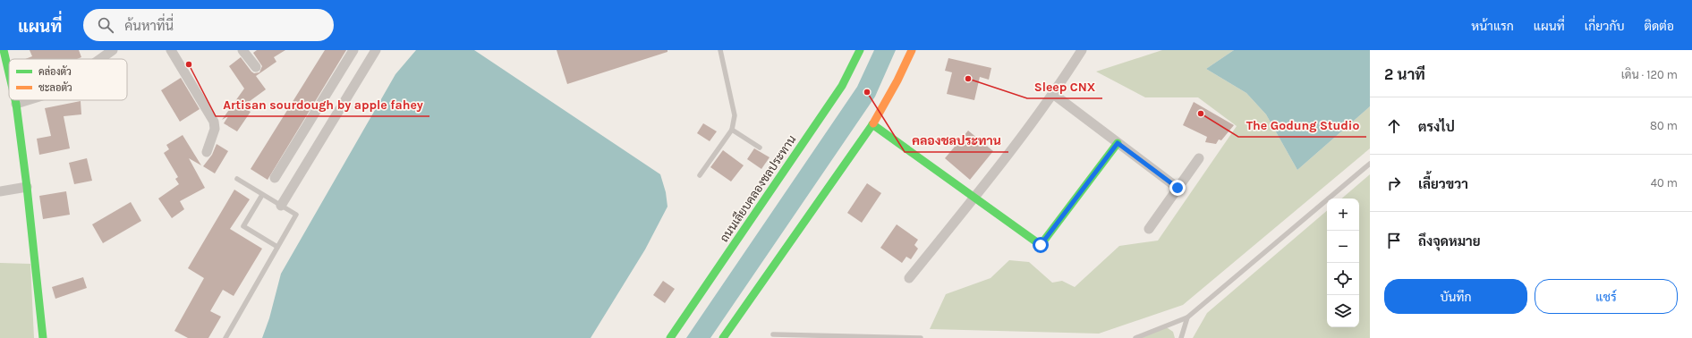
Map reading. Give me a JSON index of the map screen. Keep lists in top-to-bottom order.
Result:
{
  "streets": {
    "main road": ["ถนนเลียบคลองชลประทาน"]
  },
  "places": [
    "Artisan sourdough by apple fahey",
    "Sleep CNX",
    "คลองชลประทาน",
    "The Godung Studio"
  ],
  "legend": ["คล่องตัว", "ชะลอตัว"],
  "page": {
    "header": "แผนที่",
    "search": "ค้นหาที่นี่",
    "nav": [
      "หน้าแรก",
      "แผนที่",
      "เกี่ยวกับ",
      "ติดต่อ"
    ],
    "heading": ["2 นาที", "เดิน · 120 m"],
    "list": [
      ["ตรงไป", "80 m"],
      ["เลี้ยวขวา", "40 m"],
      "ถึงจุดหมาย"
    ],
    "map_buttons": ["+", "−"],
    "buttons": ["บันทึก", "แชร์"]
  }
}
